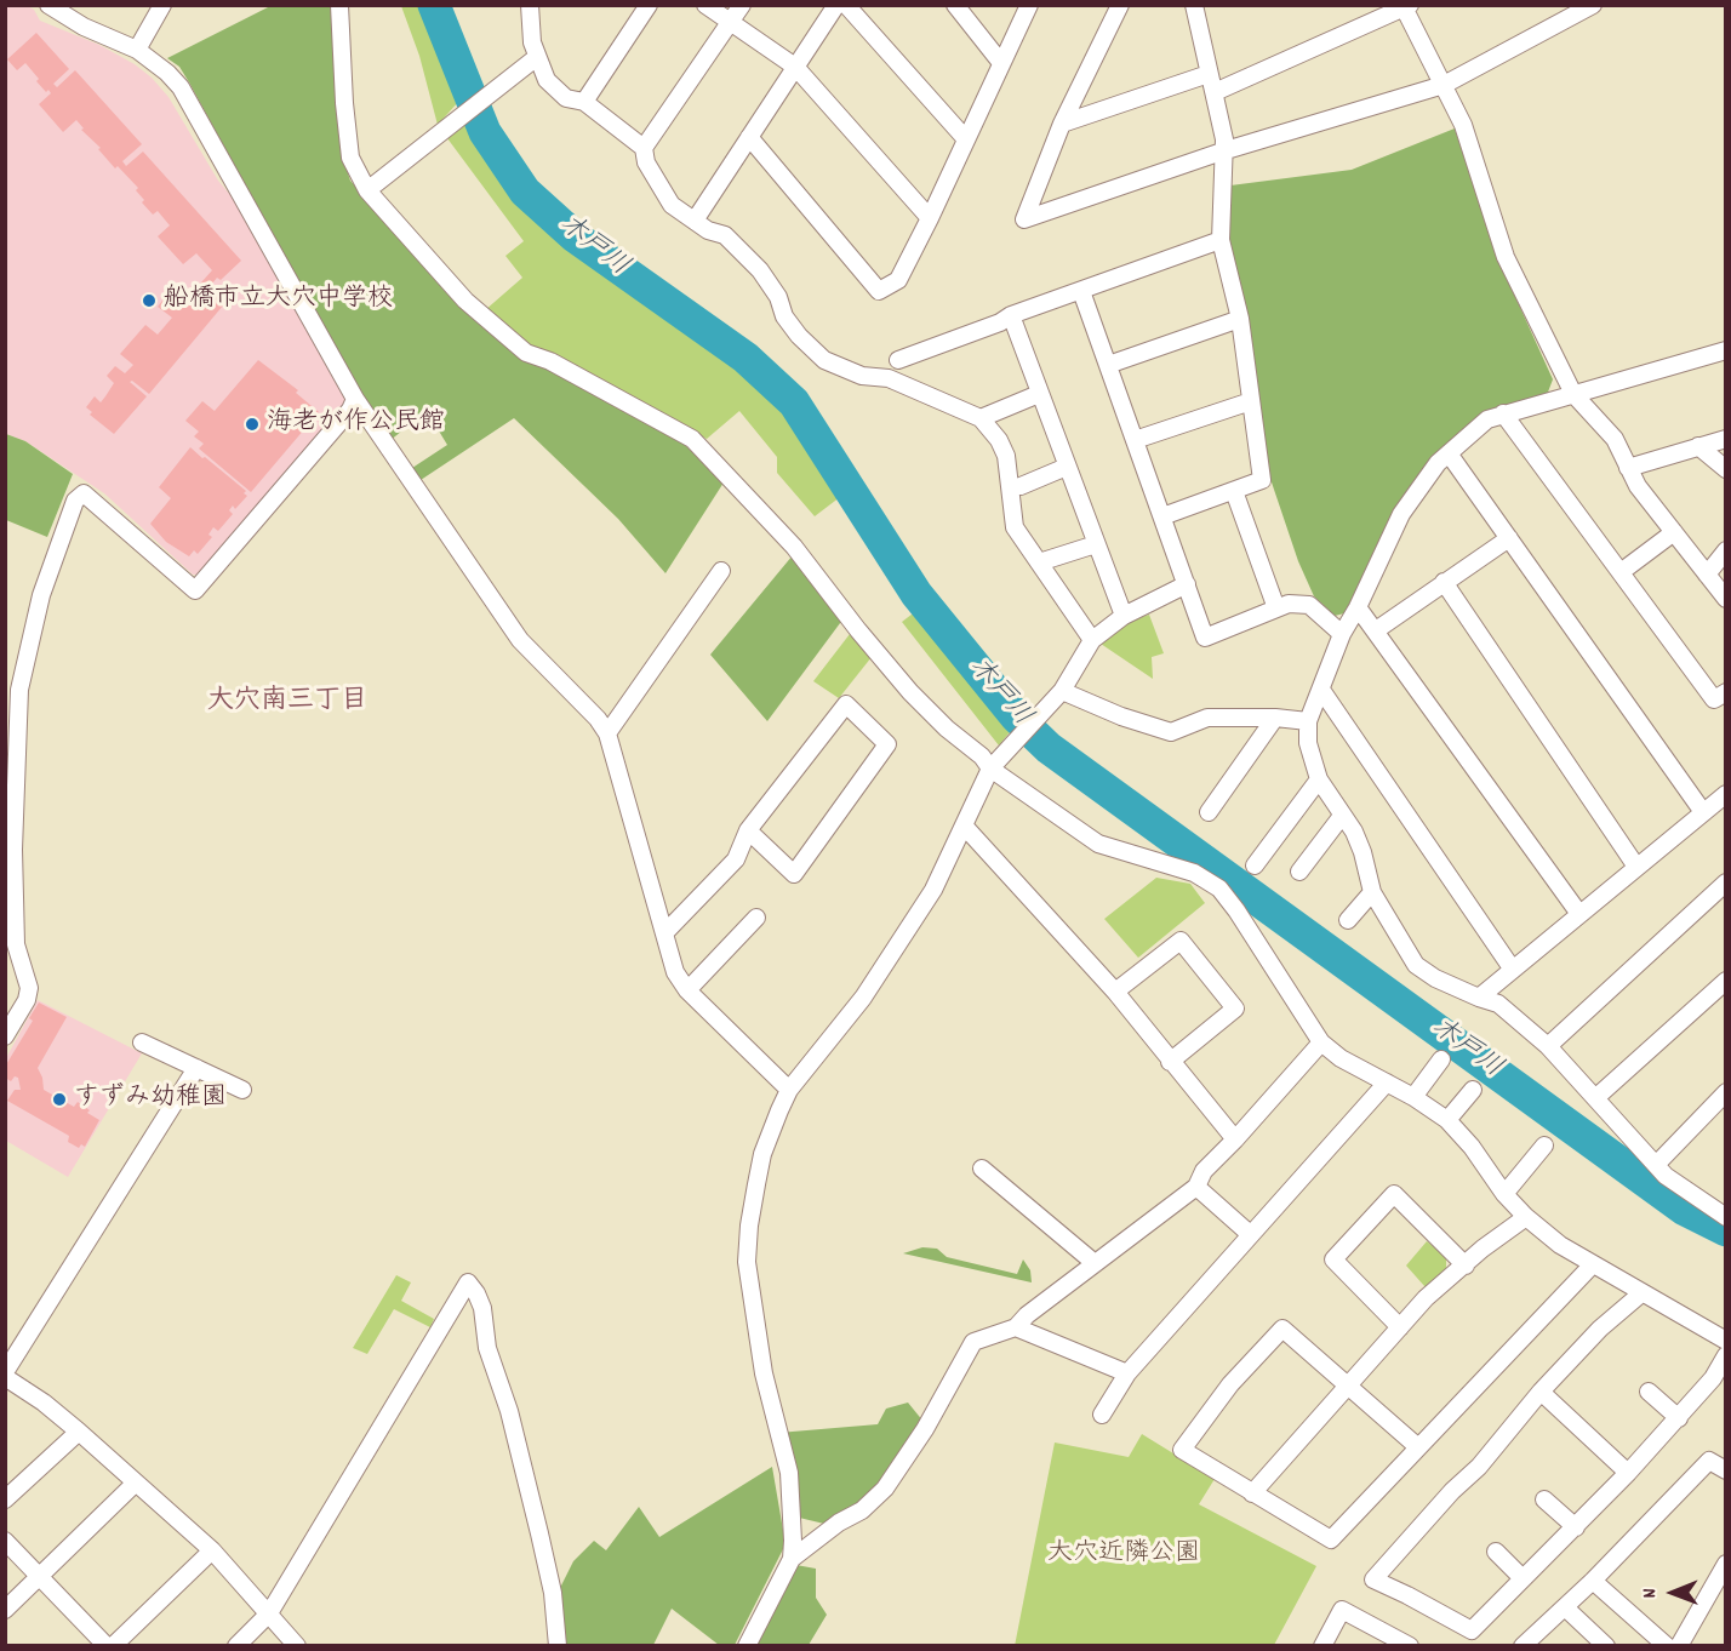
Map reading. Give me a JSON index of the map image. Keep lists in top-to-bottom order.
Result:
{
  "districts": ["大穴南三丁目"],
  "water": ["木戸川"],
  "parks": ["大穴近隣公園"],
  "places": ["船橋市立大穴中学校", "海老が作公民館", "すずみ幼稚園"],
  "north": "left"
}
